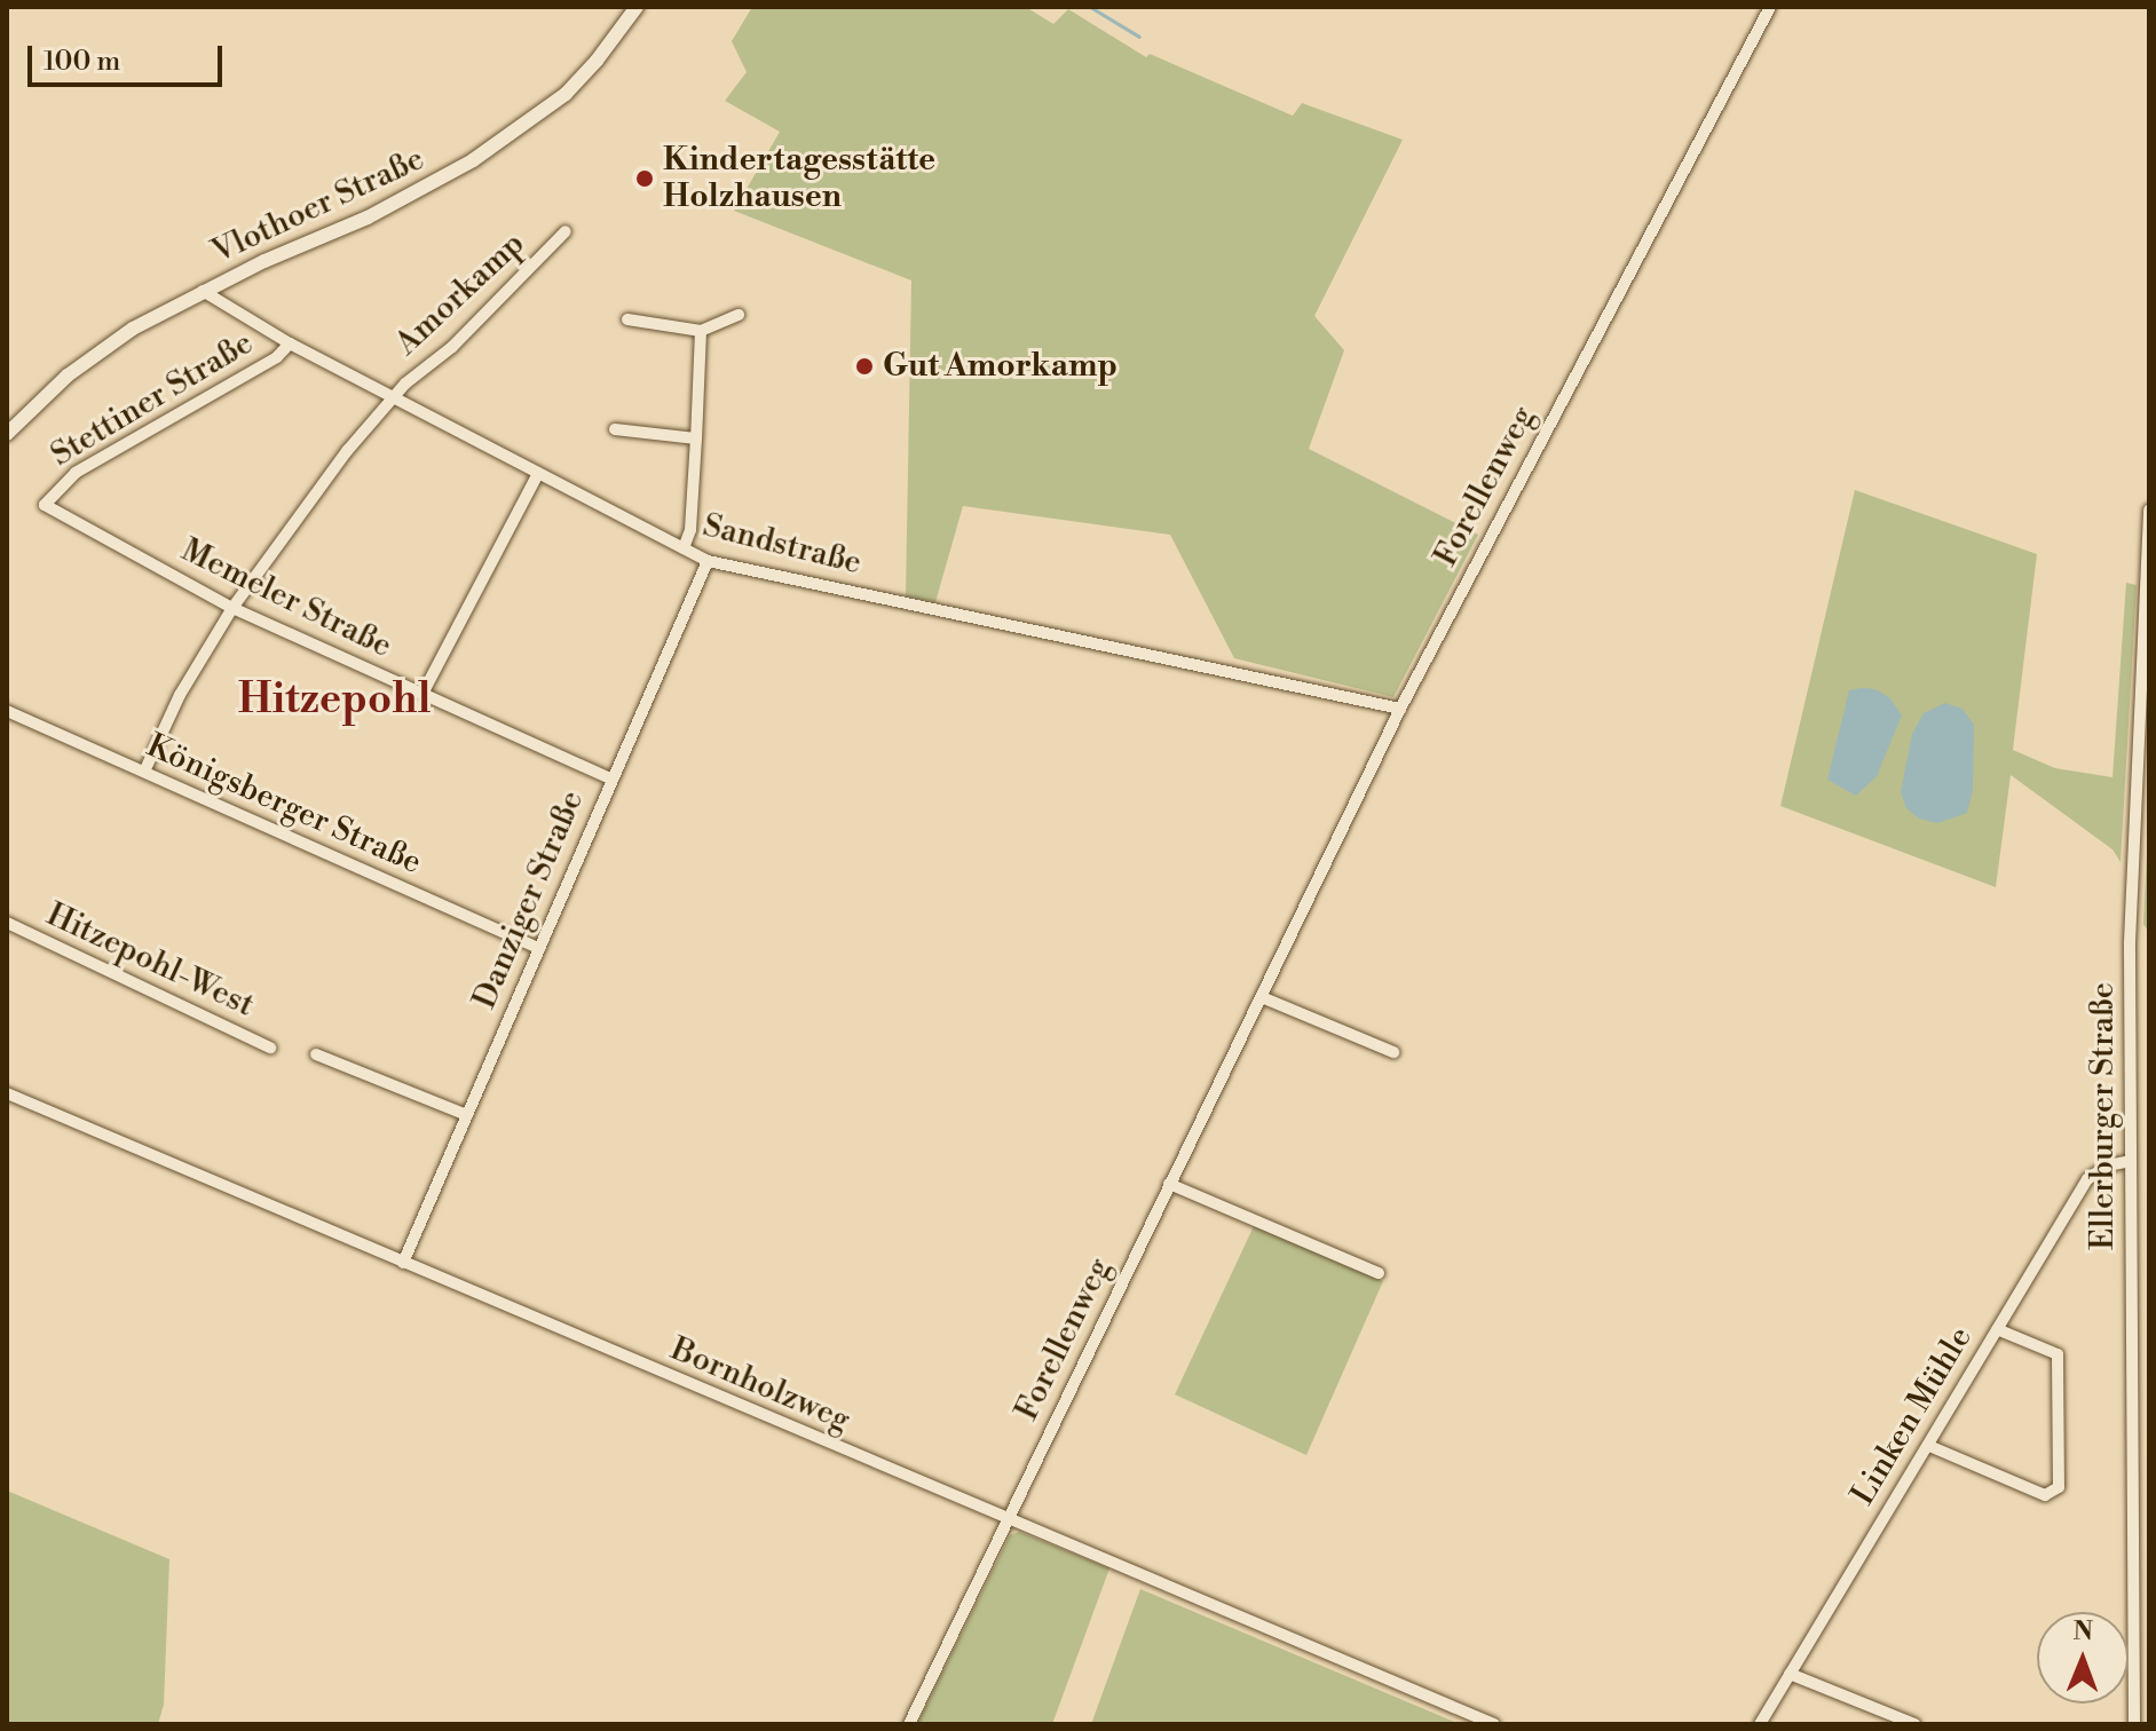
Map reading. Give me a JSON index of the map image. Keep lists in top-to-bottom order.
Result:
{
  "streets": {
    "street": [
      "Vlothoer Straße",
      "Amorkamp",
      "Stettiner Straße",
      "Forellenweg",
      "Sandstraße",
      "Memeler Straße",
      "Königsberger Straße",
      "Danziger Straße",
      "Hitzepohl-West",
      "Ellerburger Straße",
      "Bornholzweg",
      "Linken Mühle"
    ]
  },
  "crossings": [
    ["Vlothoer Straße", "Sandstraße"],
    ["Amorkamp", "Sandstraße"],
    ["Amorkamp", "Memeler Straße"],
    ["Amorkamp", "Königsberger Straße"],
    ["Stettiner Straße", "Sandstraße"],
    ["Stettiner Straße", "Memeler Straße"],
    ["Forellenweg", "Sandstraße"],
    ["Forellenweg", "Bornholzweg"],
    ["Sandstraße", "Danziger Straße"],
    ["Memeler Straße", "Danziger Straße"],
    ["Königsberger Straße", "Danziger Straße"],
    ["Danziger Straße", "Bornholzweg"],
    ["Ellerburger Straße", "Linken Mühle"]
  ],
  "districts": ["Hitzepohl"],
  "places": ["Kindertagesstätte Holzhausen", "Gut Amorkamp"],
  "scale_bar": "100 m",
  "north": "top"
}
